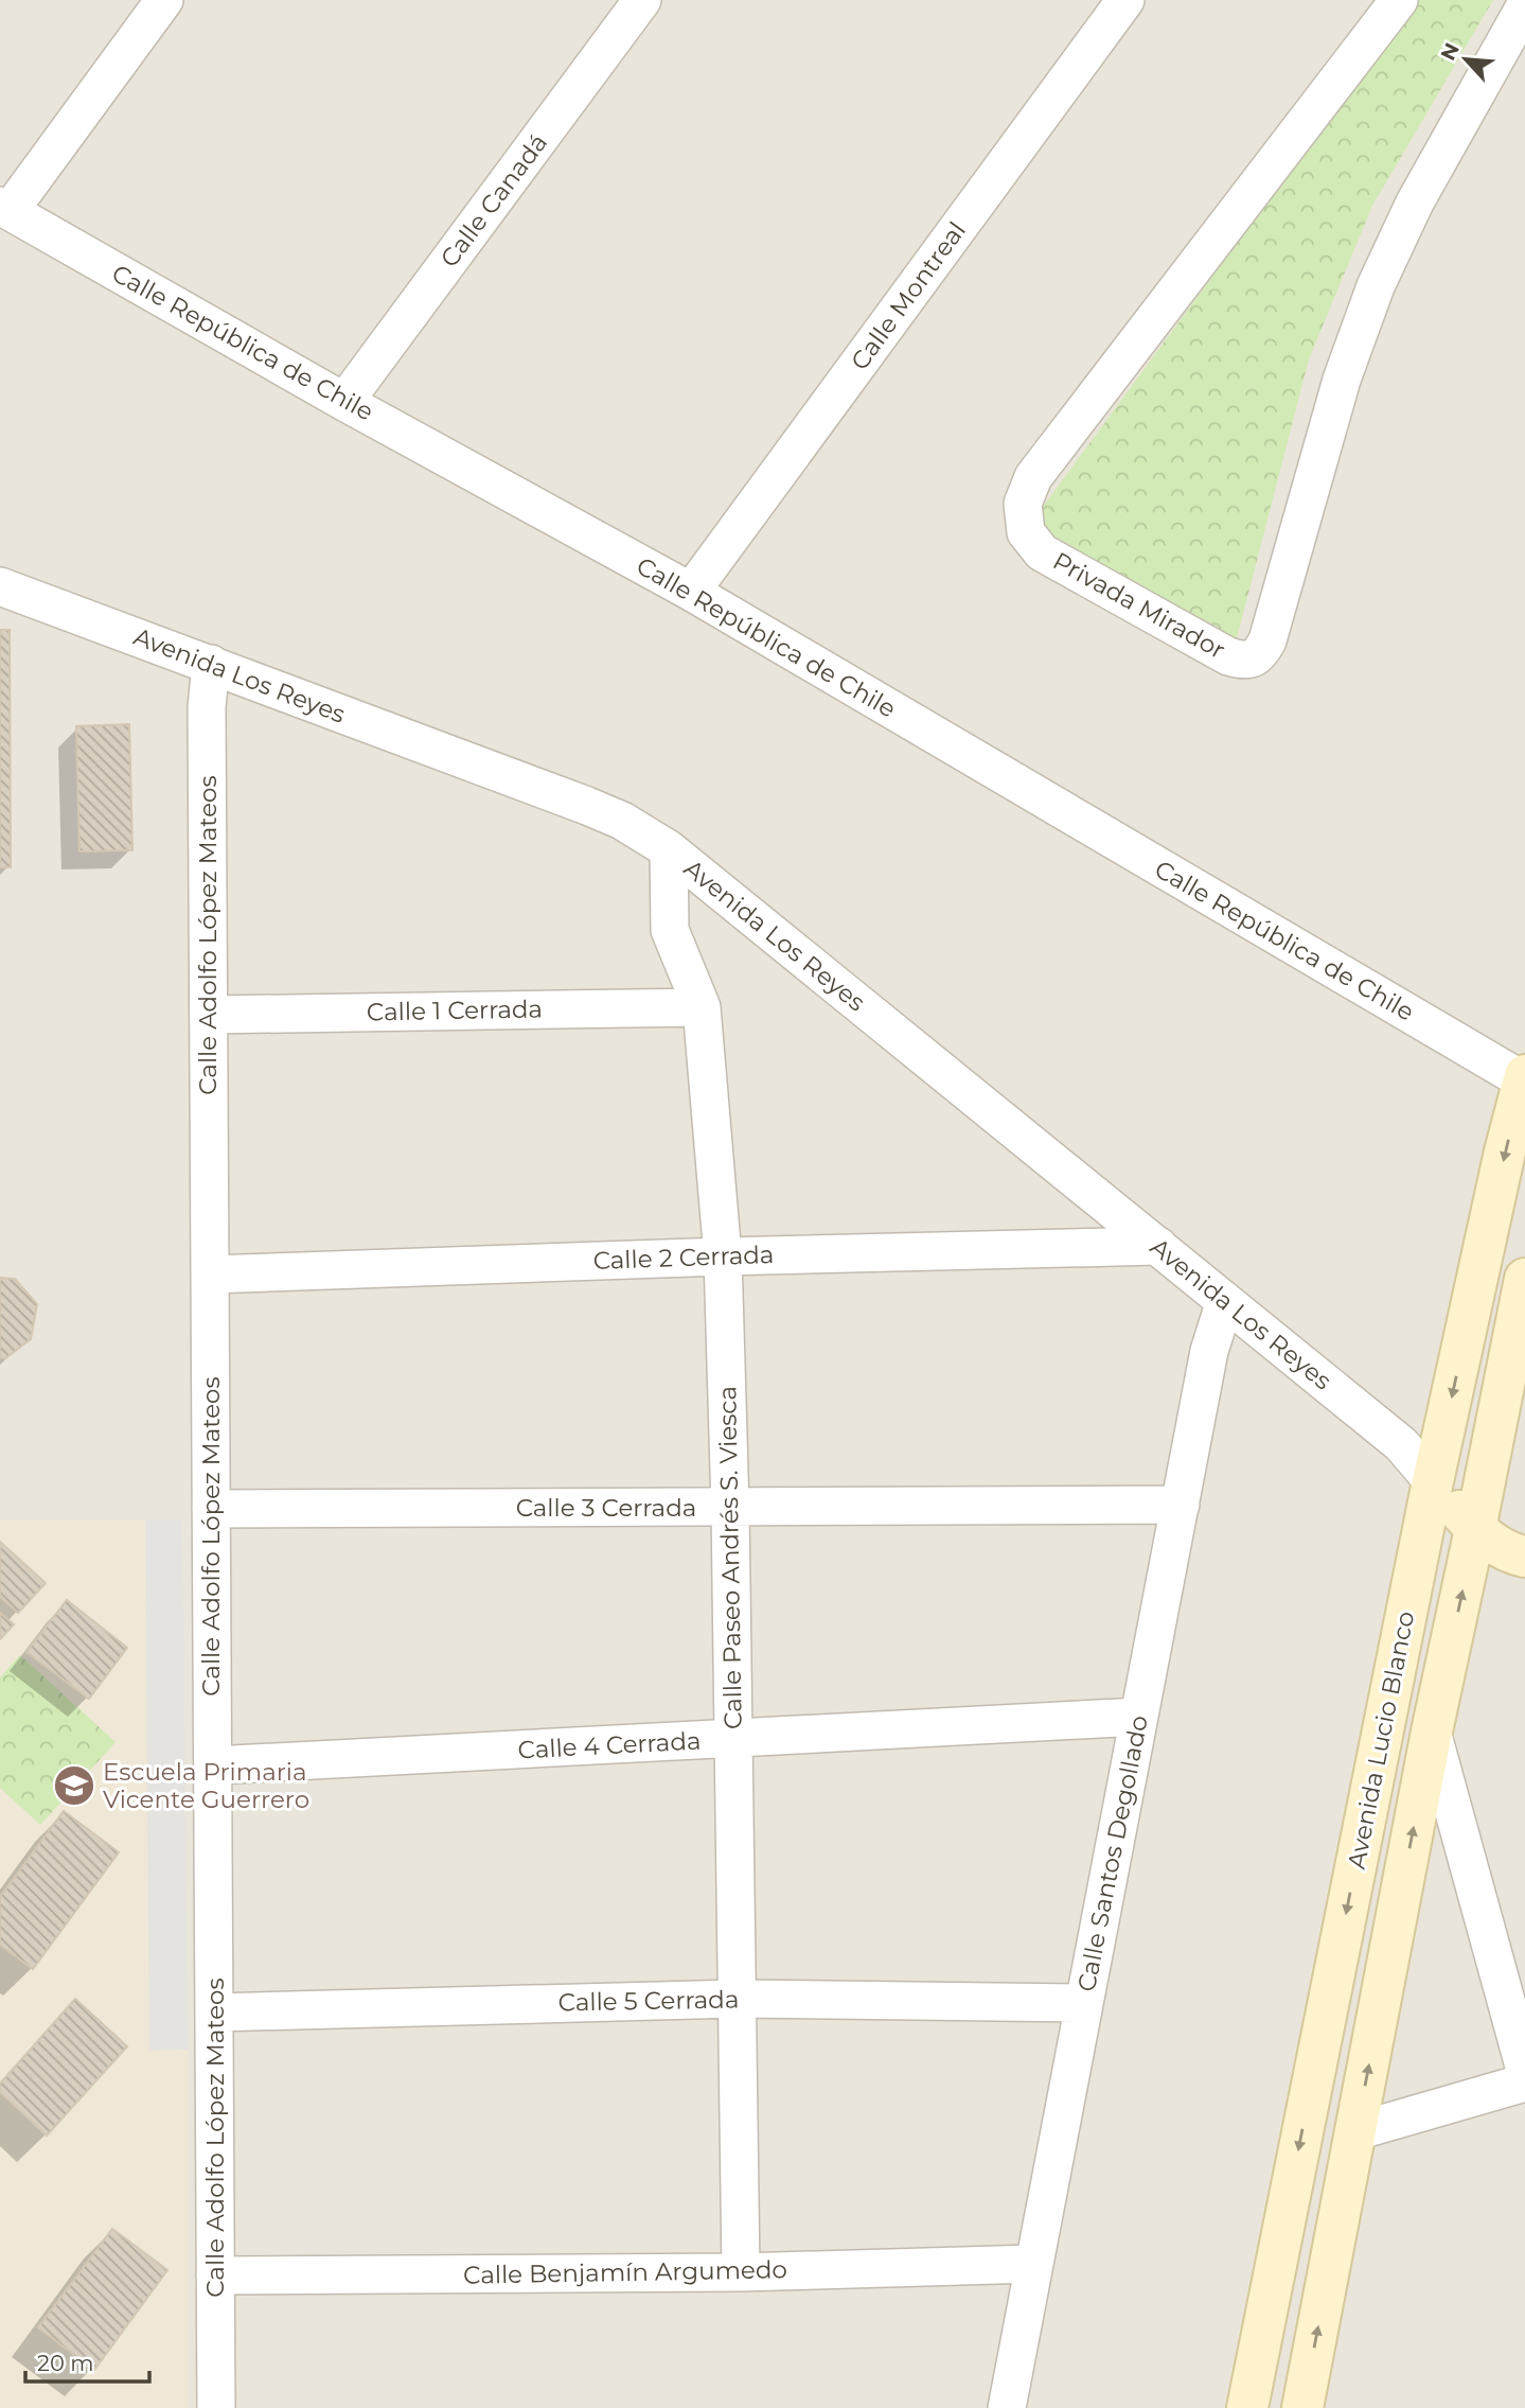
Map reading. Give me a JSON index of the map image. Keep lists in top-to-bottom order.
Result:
{
  "streets": {
    "street": [
      "Calle Canadá",
      "Calle Montreal",
      "Calle República de Chile",
      "Privada Mirador",
      "Avenida Los Reyes",
      "Calle Adolfo López Mateos",
      "Calle 1 Cerrada",
      "Calle 2 Cerrada",
      "Calle 3 Cerrada",
      "Calle Paseo Andrés S. Viesca",
      "Avenida Lucio Blanco",
      "Calle 4 Cerrada",
      "Calle Santos Degollado",
      "Calle 5 Cerrada",
      "Calle Benjamín Argumedo"
    ]
  },
  "crossings": [
    ["Calle Canadá", "Calle República de Chile"],
    ["Calle Montreal", "Calle República de Chile"],
    ["Calle República de Chile", "Avenida Lucio Blanco"],
    ["Avenida Los Reyes", "Calle Adolfo López Mateos"],
    ["Avenida Los Reyes", "Calle 2 Cerrada"],
    ["Avenida Los Reyes", "Calle Paseo Andrés S. Viesca"],
    ["Avenida Los Reyes", "Avenida Lucio Blanco"],
    ["Avenida Los Reyes", "Calle Santos Degollado"],
    ["Calle Adolfo López Mateos", "Calle 1 Cerrada"],
    ["Calle Adolfo López Mateos", "Calle 2 Cerrada"],
    ["Calle Adolfo López Mateos", "Calle 3 Cerrada"],
    ["Calle Adolfo López Mateos", "Calle 4 Cerrada"],
    ["Calle Adolfo López Mateos", "Calle 5 Cerrada"],
    ["Calle Adolfo López Mateos", "Calle Benjamín Argumedo"],
    ["Calle 1 Cerrada", "Calle Paseo Andrés S. Viesca"],
    ["Calle 2 Cerrada", "Calle Paseo Andrés S. Viesca"],
    ["Calle 3 Cerrada", "Calle Paseo Andrés S. Viesca"],
    ["Calle 3 Cerrada", "Calle Santos Degollado"],
    ["Calle Paseo Andrés S. Viesca", "Calle 4 Cerrada"],
    ["Calle Paseo Andrés S. Viesca", "Calle 5 Cerrada"],
    ["Calle Paseo Andrés S. Viesca", "Calle Benjamín Argumedo"],
    ["Calle 4 Cerrada", "Calle Santos Degollado"],
    ["Calle Santos Degollado", "Calle 5 Cerrada"],
    ["Calle Santos Degollado", "Calle Benjamín Argumedo"]
  ],
  "places": {
    "school or university": ["Escuela Primaria Vicente Guerrero"]
  },
  "scale_bar": "20 m",
  "north": "top left"
}
